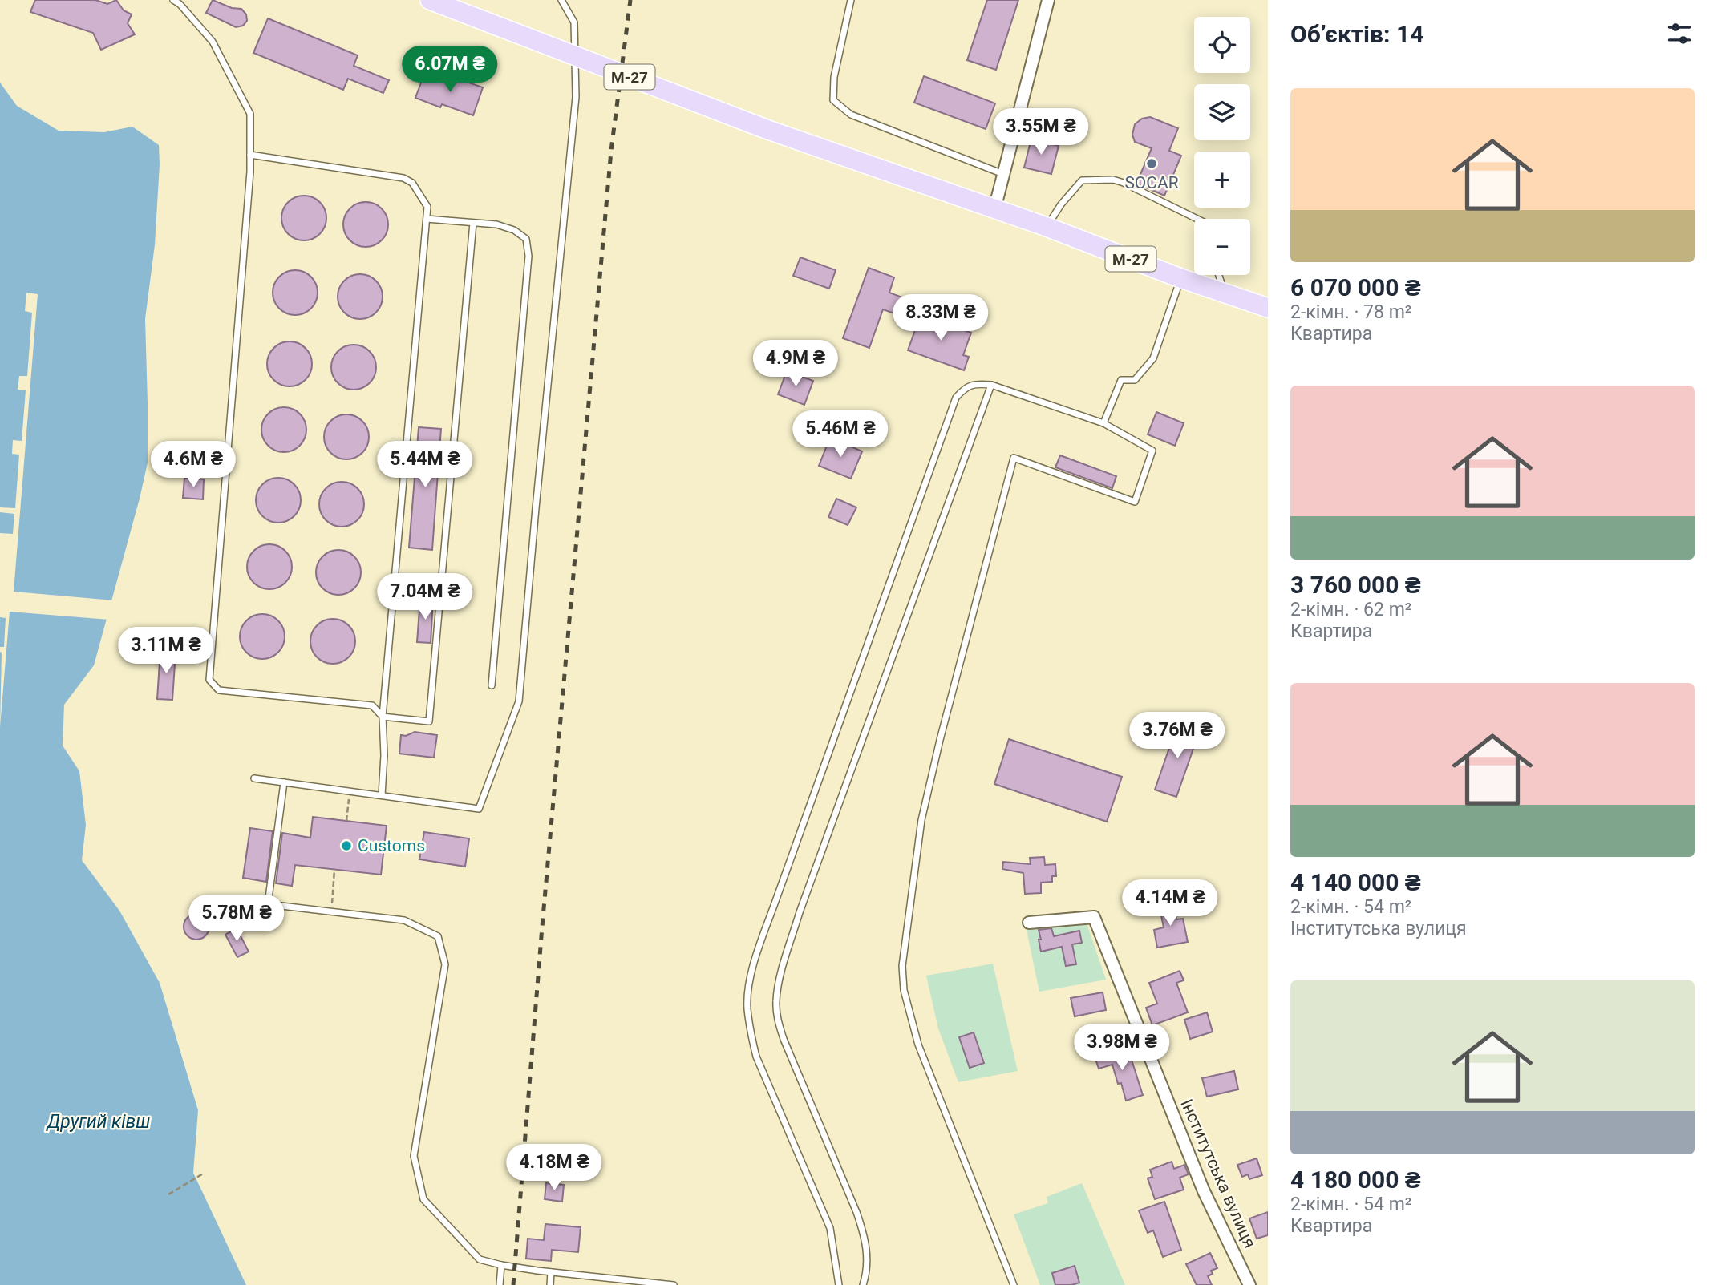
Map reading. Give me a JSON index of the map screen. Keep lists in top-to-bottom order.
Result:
{
  "streets": {
    "main road": ["М-27"],
    "street": ["Інститутська вулиця"]
  },
  "water": ["Другий ківш"],
  "places": ["SOCAR", "Customs"],
  "page": {
    "heading": "Об’єктів: 14",
    "map_buttons": ["+", "−"],
    "price": [
      "6.07M ₴",
      "3.55M ₴",
      "8.33M ₴",
      "4.9M ₴",
      "5.46M ₴",
      "4.6M ₴",
      "5.44M ₴",
      "7.04M ₴",
      "3.11M ₴",
      "3.76M ₴",
      "4.14M ₴",
      "5.78M ₴",
      "3.98M ₴",
      "4.18M ₴"
    ],
    "list": [
      {
        "name": "6 070 000 ₴",
        "note": "2-кімн. · 78 m² · Квартира"
      },
      {
        "name": "3 760 000 ₴",
        "note": "2-кімн. · 62 m² · Квартира"
      },
      {
        "name": "4 140 000 ₴",
        "note": "2-кімн. · 54 m² · Інститутська вулиця"
      },
      {
        "name": "4 180 000 ₴",
        "note": "2-кімн. · 54 m² · Квартира"
      }
    ]
  }
}
